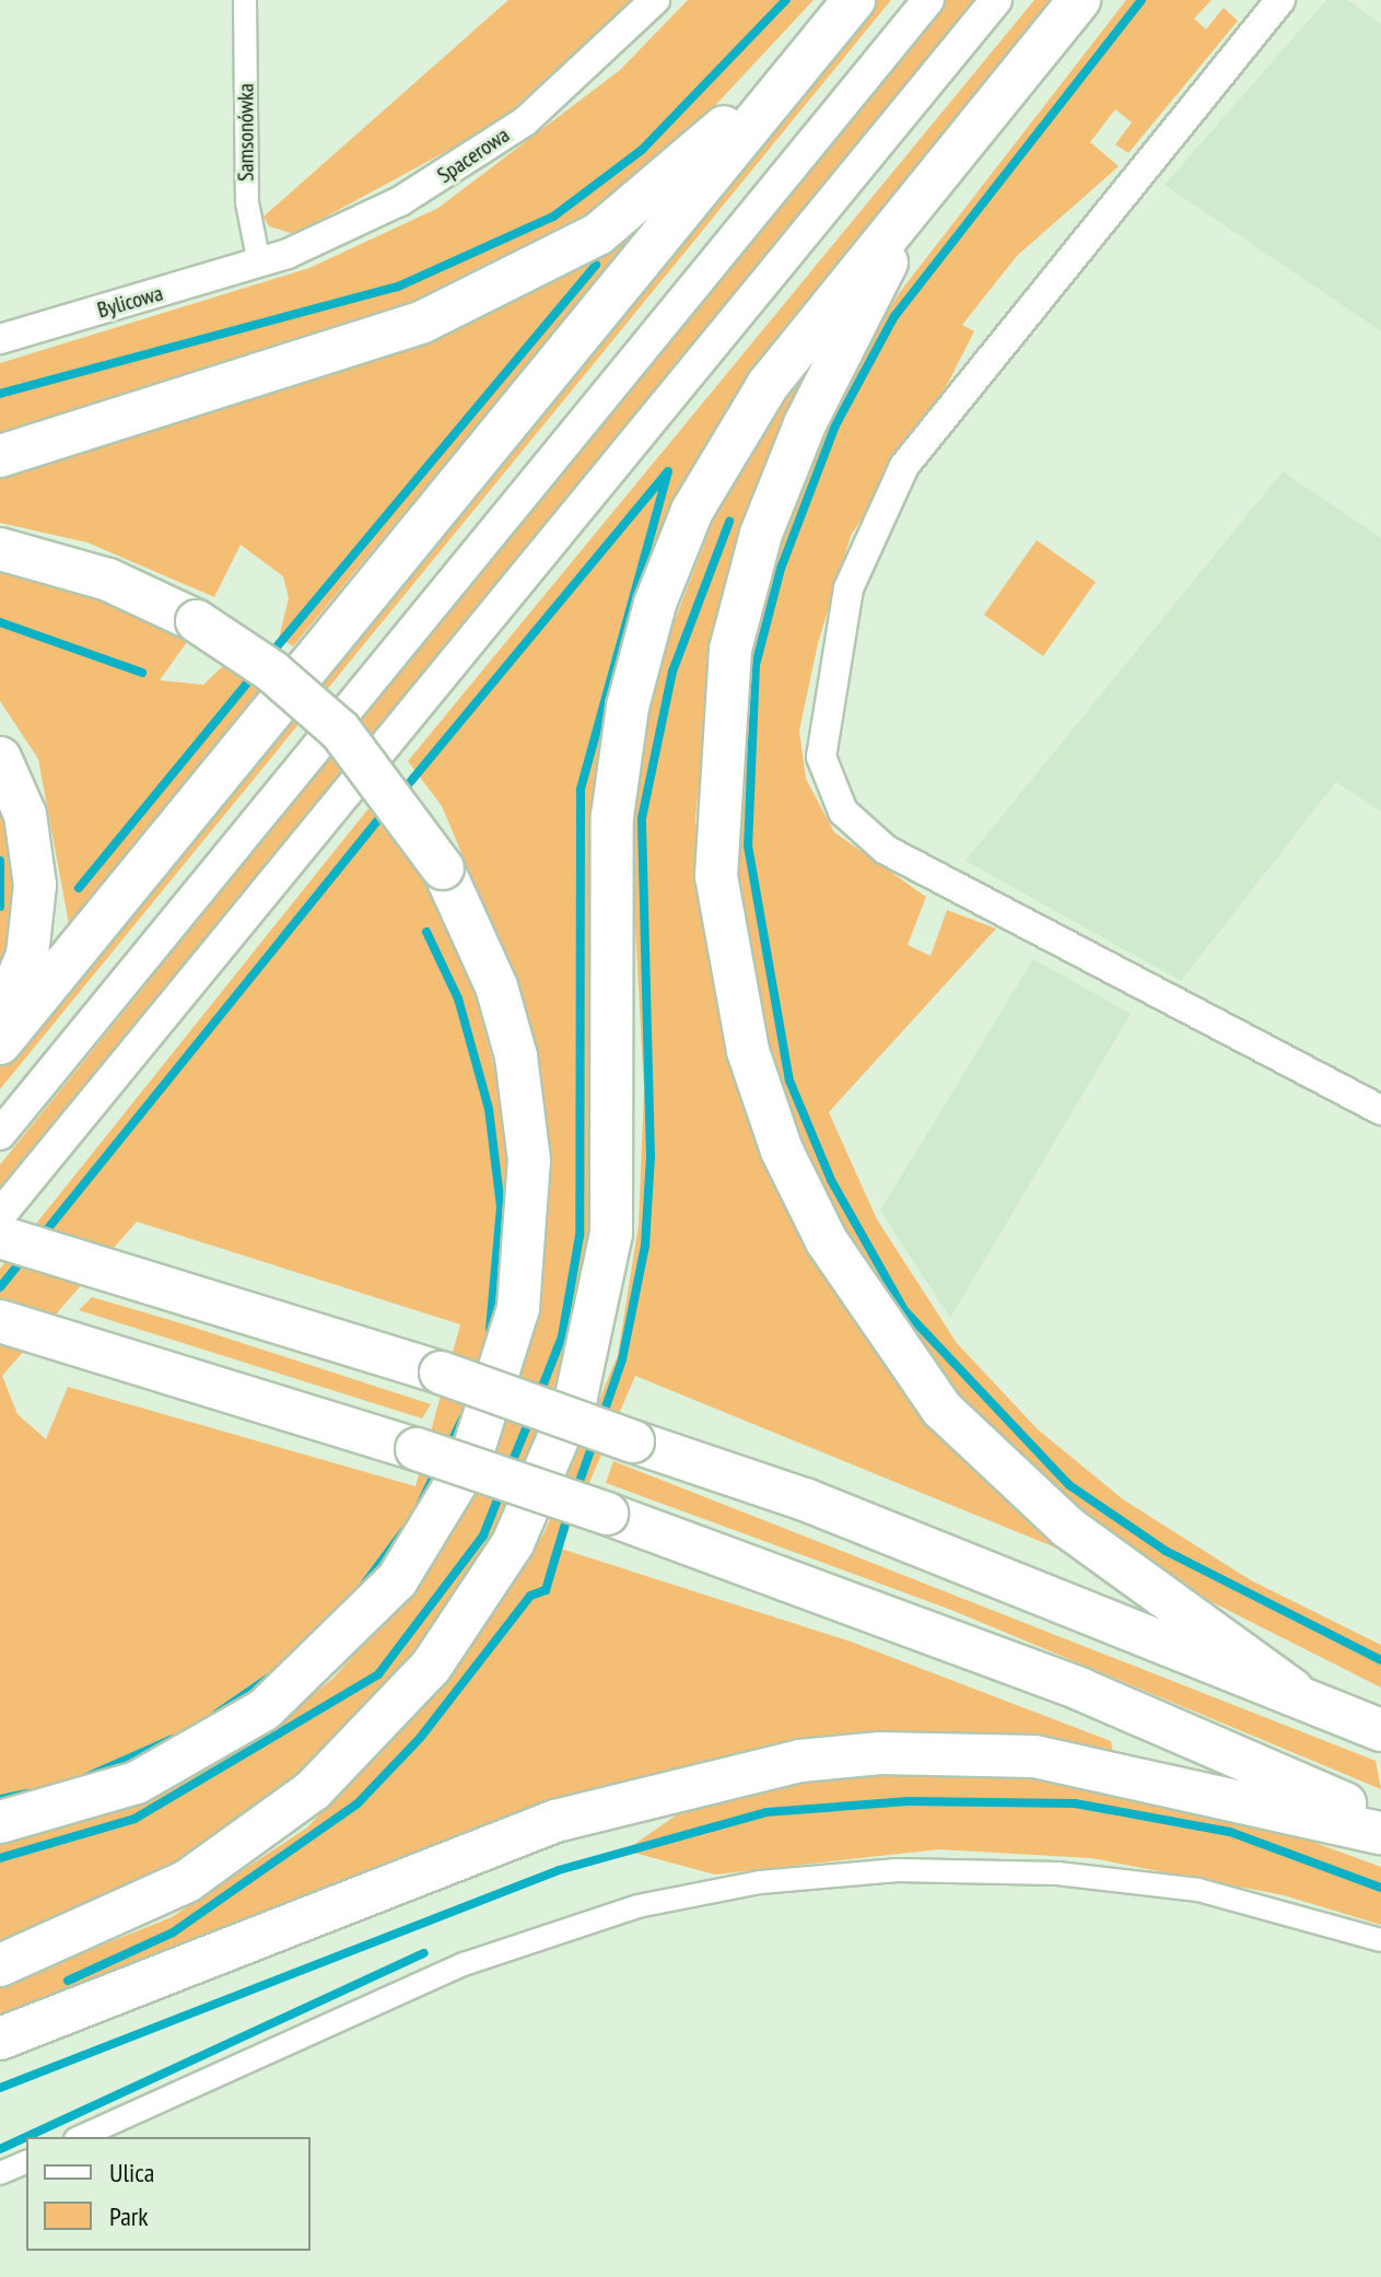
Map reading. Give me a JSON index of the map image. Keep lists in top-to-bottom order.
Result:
{
  "streets": {
    "street": ["Samsonówka", "Spacerowa", "Bylicowa"]
  },
  "crossings": [
    ["Samsonówka", "Spacerowa"],
    ["Samsonówka", "Bylicowa"],
    ["Spacerowa", "Bylicowa"]
  ],
  "legend": ["Ulica", "Park"]
}
